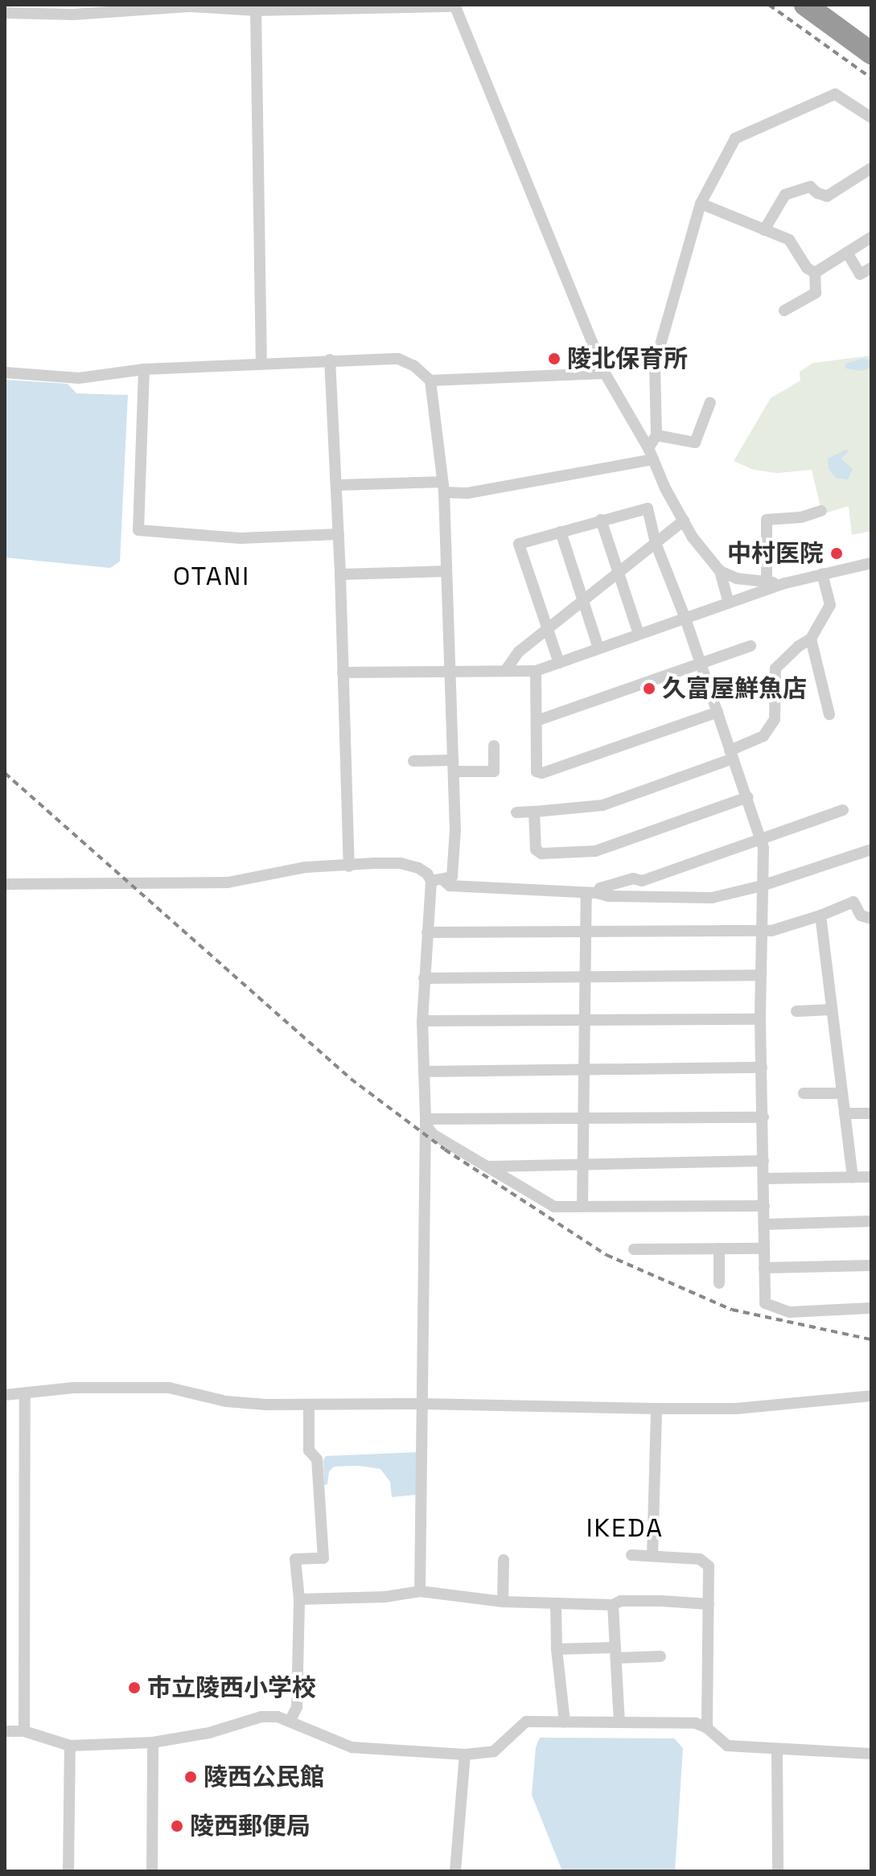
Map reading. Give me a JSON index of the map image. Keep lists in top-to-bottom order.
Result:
{
  "districts": ["OTANI", "IKEDA"],
  "places": [
    "陵北保育所",
    "中村医院",
    "久富屋鮮魚店",
    "市立陵西小学校",
    "陵西公民館",
    "陵西郵便局"
  ]
}
